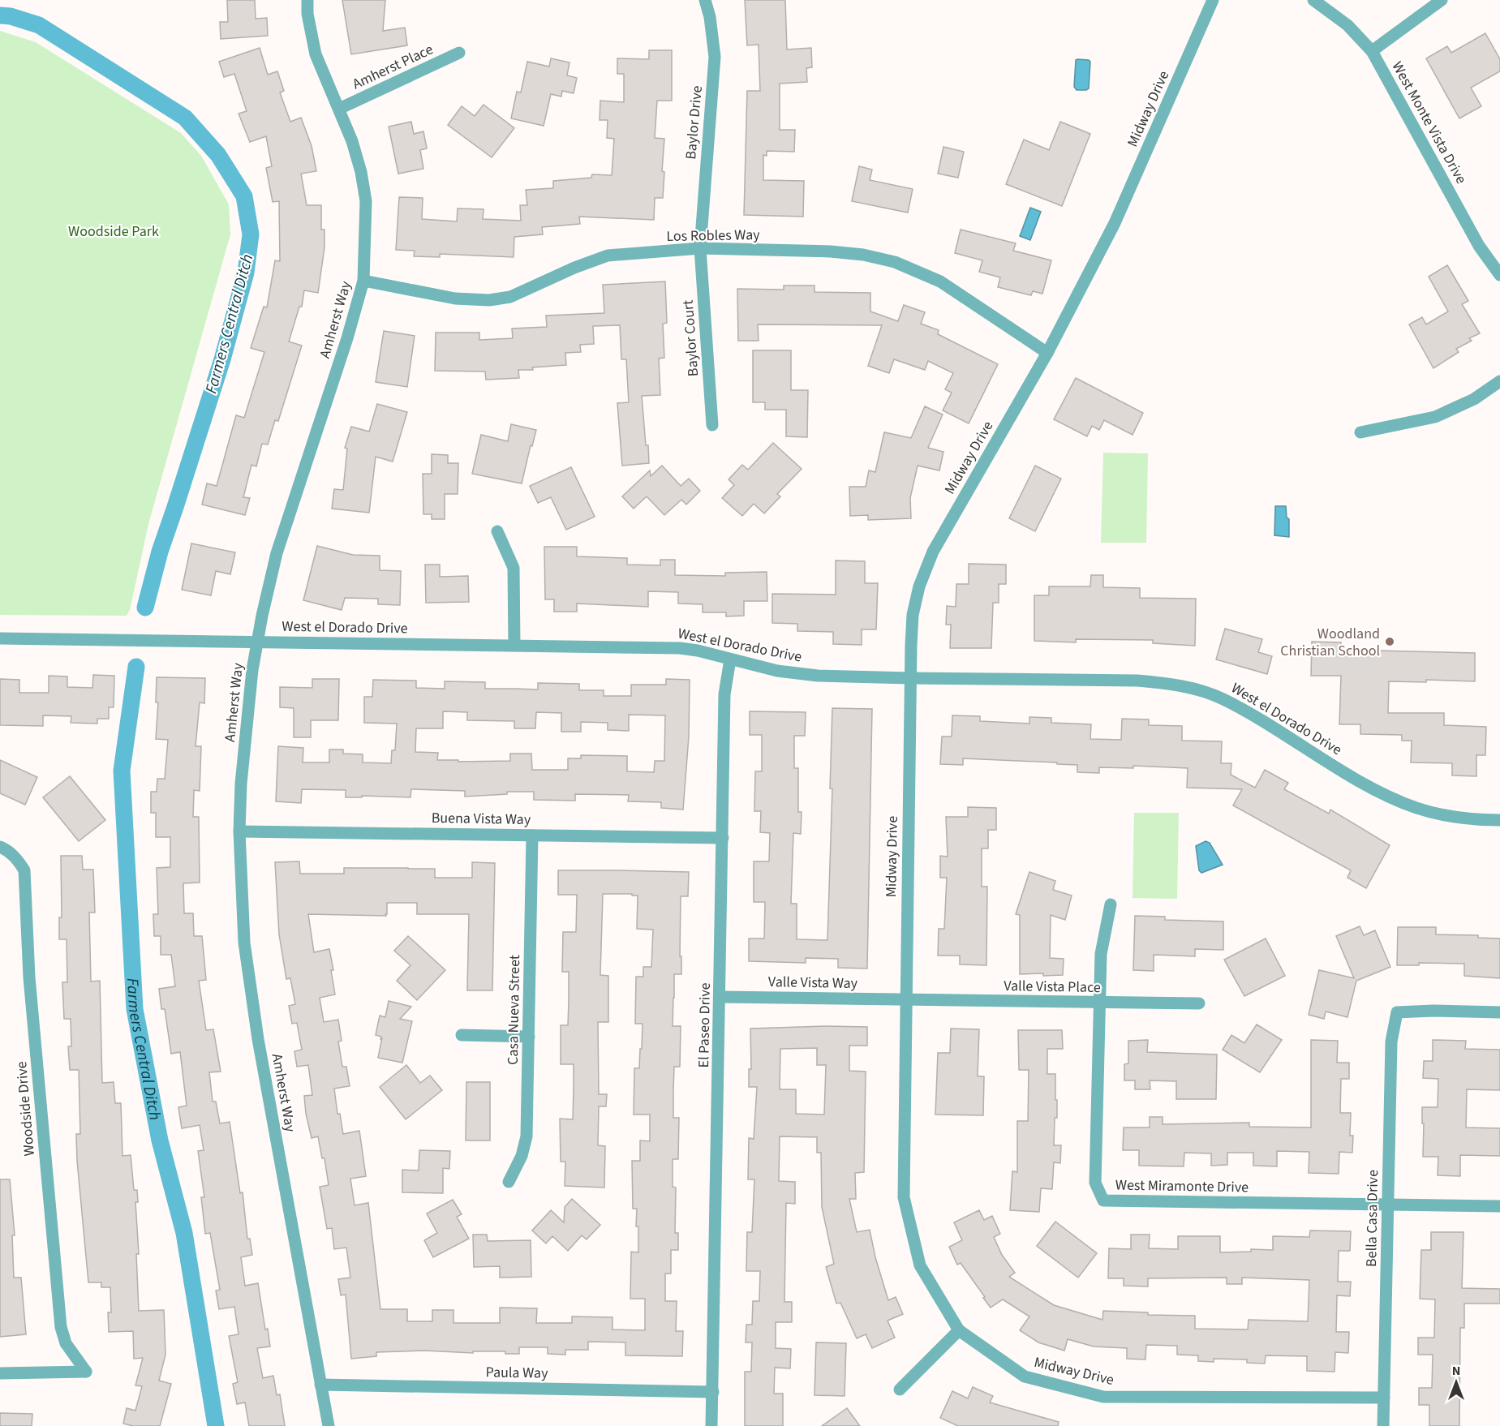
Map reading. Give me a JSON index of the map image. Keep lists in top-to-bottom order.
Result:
{
  "streets": {
    "street": [
      "Amherst Place",
      "Midway Drive",
      "Baylor Drive",
      "West Monte Vista Drive",
      "Los Robles Way",
      "Amherst Way",
      "Baylor Court",
      "West el Dorado Drive",
      "Buena Vista Way",
      "Valle Vista Way",
      "Valle Vista Place",
      "Casa Nueva Street",
      "El Paseo Drive",
      "Woodside Drive",
      "West Miramonte Drive",
      "Bella Casa Drive",
      "Paula Way"
    ]
  },
  "crossings": [
    ["Amherst Place", "Amherst Way"],
    ["Midway Drive", "Los Robles Way"],
    ["Midway Drive", "West el Dorado Drive"],
    ["Midway Drive", "Valle Vista Way"],
    ["Midway Drive", "Valle Vista Place"],
    ["Midway Drive", "Bella Casa Drive"],
    ["Baylor Drive", "Los Robles Way"],
    ["Baylor Drive", "Baylor Court"],
    ["Los Robles Way", "Amherst Way"],
    ["Los Robles Way", "Baylor Court"],
    ["Amherst Way", "West el Dorado Drive"],
    ["Amherst Way", "Buena Vista Way"],
    ["Amherst Way", "Paula Way"],
    ["West el Dorado Drive", "El Paseo Drive"],
    ["Buena Vista Way", "Casa Nueva Street"],
    ["Buena Vista Way", "El Paseo Drive"],
    ["Valle Vista Way", "Valle Vista Place"],
    ["Valle Vista Way", "El Paseo Drive"],
    ["Valle Vista Place", "West Miramonte Drive"],
    ["El Paseo Drive", "Paula Way"],
    ["West Miramonte Drive", "Bella Casa Drive"]
  ],
  "water": ["Farmers Central Ditch"],
  "parks": ["Woodside Park"],
  "places": ["Woodland Christian School"],
  "north": "top"
}
